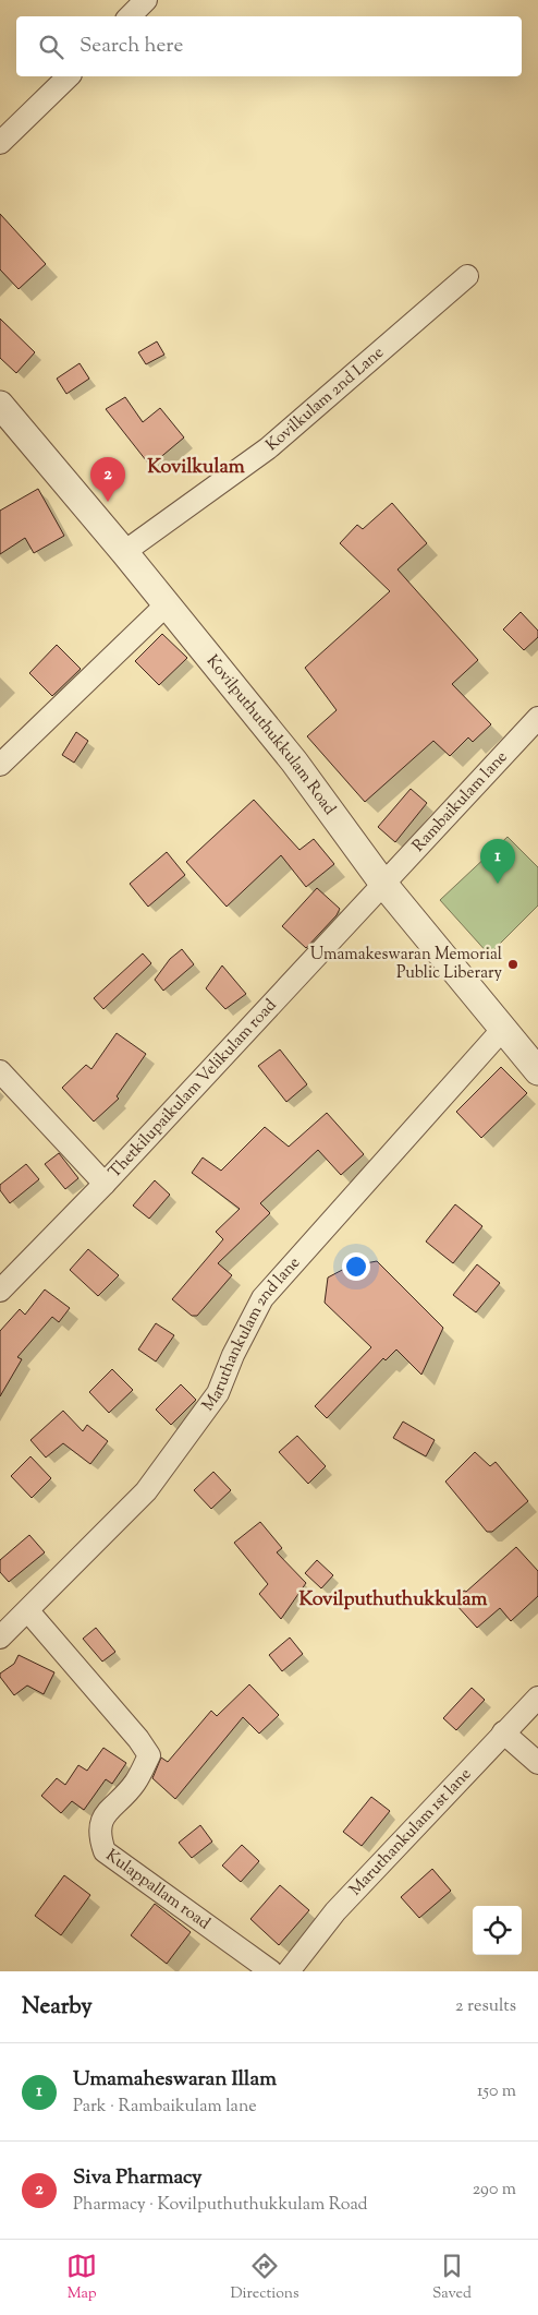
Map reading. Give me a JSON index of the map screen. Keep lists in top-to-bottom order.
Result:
{
  "streets": {
    "street": [
      "Kovilkulam 2nd Lane",
      "Kovilputhuthukkulam Road",
      "Rambaikulam lane",
      "Thetkilupaikulam Velikulam road",
      "Maruthankulam 2nd lane",
      "Maruthankulam 1st lane",
      "Kulappallam road"
    ]
  },
  "crossings": [
    ["Kovilkulam 2nd Lane", "Kovilputhuthukkulam Road"],
    ["Kovilputhuthukkulam Road", "Rambaikulam lane"],
    ["Kovilputhuthukkulam Road", "Thetkilupaikulam Velikulam road"],
    ["Kovilputhuthukkulam Road", "Maruthankulam 2nd lane"],
    ["Rambaikulam lane", "Thetkilupaikulam Velikulam road"],
    ["Maruthankulam 2nd lane", "Kulappallam road"]
  ],
  "districts": ["Kovilkulam", "Kovilputhuthukkulam"],
  "places": ["Umamakeswaran Memorial Public Liberary"],
  "page": {
    "search": "Search here",
    "pins": ["2", "1"],
    "heading": ["Nearby", "2 results"],
    "list": [
      {
        "mark": "1",
        "name": "Umamaheswaran Illam",
        "note": "Park · Rambaikulam lane",
        "value": "150 m"
      },
      {
        "mark": "2",
        "name": "Siva Pharmacy",
        "note": "Pharmacy · Kovilputhuthukkulam Road",
        "value": "290 m"
      }
    ],
    "nav": ["Map", "Directions", "Saved"]
  }
}
